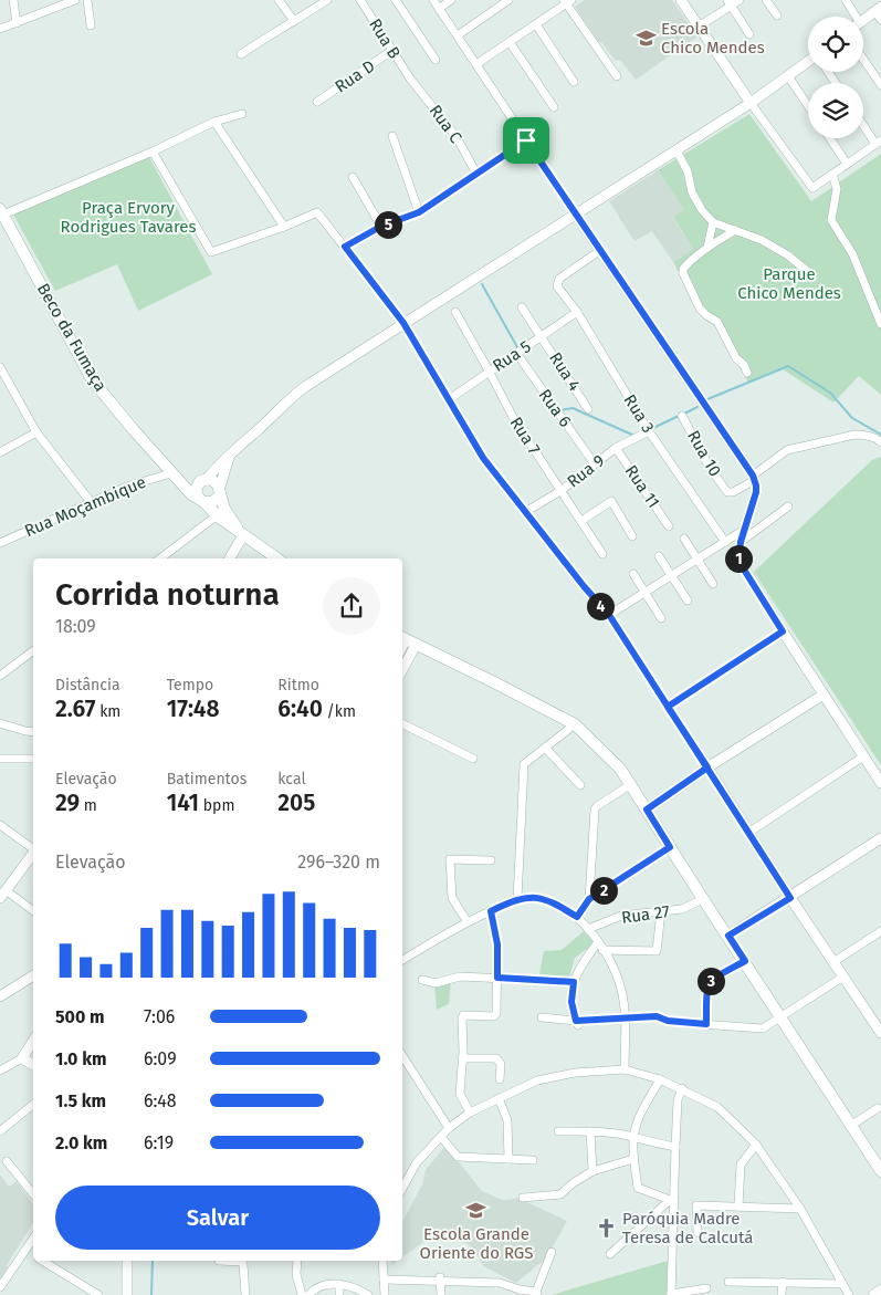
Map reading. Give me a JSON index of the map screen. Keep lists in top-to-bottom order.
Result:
{
  "streets": {
    "main road": ["Beco da Fumaça"],
    "street": [
      "Rua B",
      "Rua D",
      "Rua C",
      "Rua 5",
      "Rua 4",
      "Rua 6",
      "Rua 3",
      "Rua 7",
      "Rua 10",
      "Rua 9",
      "Rua 11",
      "Rua Moçambique",
      "Rua 27"
    ]
  },
  "crossings": [
    ["Rua B", "Rua D"],
    ["Rua B", "Rua C"],
    ["Beco da Fumaça", "Rua Moçambique"],
    ["Rua 5", "Rua 4"],
    ["Rua 5", "Rua 6"],
    ["Rua 5", "Rua 3"],
    ["Rua 5", "Rua 7"],
    ["Rua 6", "Rua 9"],
    ["Rua 3", "Rua 9"],
    ["Rua 7", "Rua 9"],
    ["Rua 9", "Rua 11"]
  ],
  "parks": ["Praça Ervory Rodrigues Tavares", "Parque Chico Mendes"],
  "places": {
    "school or university": ["Escola Chico Mendes", "Escola Grande Oriente do RGS"],
    "church": ["Paróquia Madre Teresa de Calcutá"]
  },
  "page": {
    "pins": [
      "5",
      "1",
      "4",
      "2",
      "3"
    ],
    "heading": ["Corrida noturna", "18:09"],
    "stats": [
      ["Distância", "2.67 km"],
      ["Tempo", "17:48"],
      ["Ritmo", "6:40 /km"],
      ["Elevação", "29 m"],
      ["Batimentos", "141 bpm"],
      ["kcal", "205"]
    ],
    "chart": ["Elevação", "296–320 m"],
    "list": [
      {
        "name": "500 m",
        "note": "7:06"
      },
      {
        "name": "1.0 km",
        "note": "6:09"
      },
      {
        "name": "1.5 km",
        "note": "6:48"
      },
      {
        "name": "2.0 km",
        "note": "6:19"
      }
    ],
    "buttons": "Salvar"
  }
}
